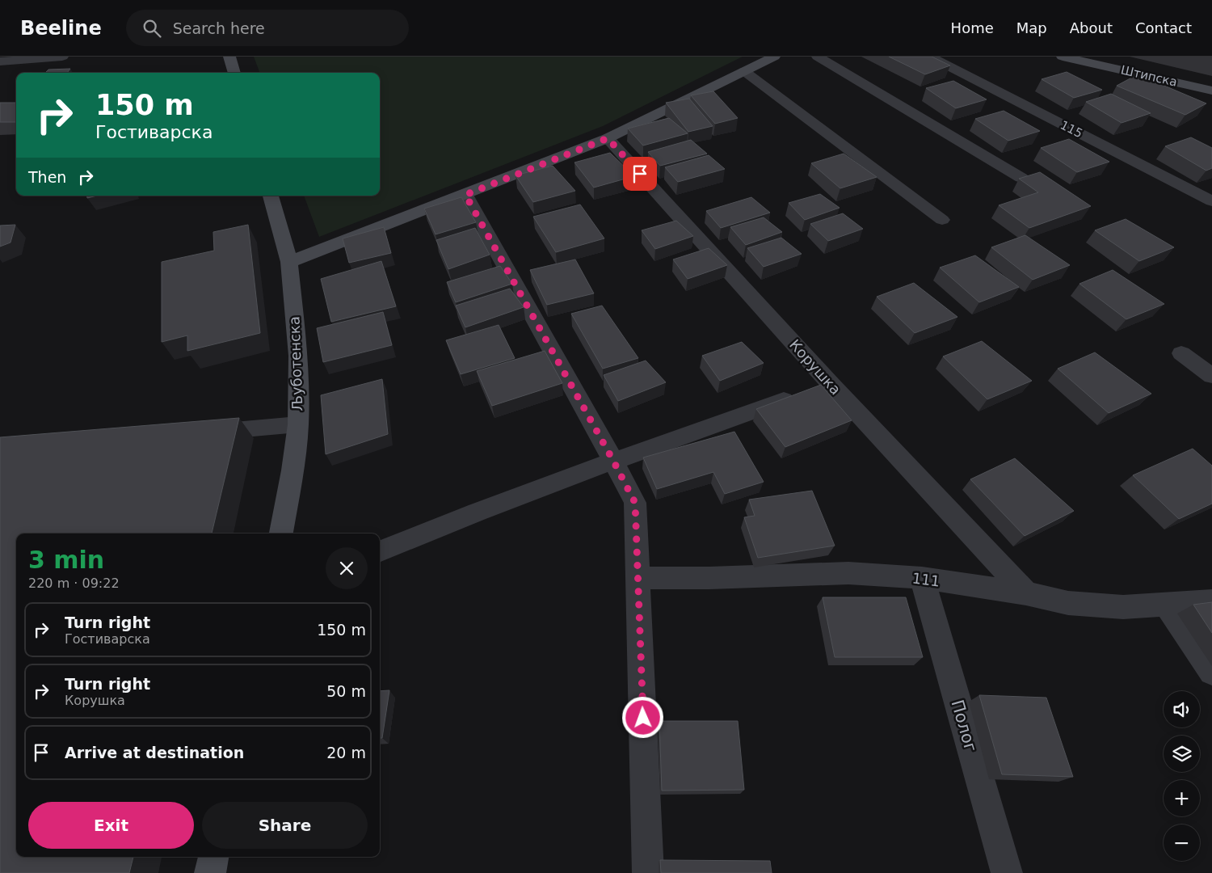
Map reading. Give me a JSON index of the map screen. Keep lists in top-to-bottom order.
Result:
{
  "streets": {
    "street": [
      "Штипска",
      "115",
      "Љуботенска",
      "Корушка",
      "111",
      "Полог"
    ]
  },
  "crossings": [
    ["Корушка", "111"],
    ["111", "Полог"]
  ],
  "page": {
    "header": "Beeline",
    "search": "Search here",
    "nav": [
      "Home",
      "Map",
      "About",
      "Contact"
    ],
    "turn": ["150 m", "Гостиварска"],
    "then": "Then",
    "heading": ["3 min", "220 m · 09:22"],
    "list": [
      {
        "name": "Turn right",
        "note": "Гостиварска",
        "value": "150 m"
      },
      {
        "name": "Turn right",
        "note": "Корушка",
        "value": "50 m"
      },
      {
        "name": "Arrive at destination",
        "value": "20 m"
      }
    ],
    "map_buttons": ["+", "−"],
    "buttons": ["Exit", "Share"]
  }
}
